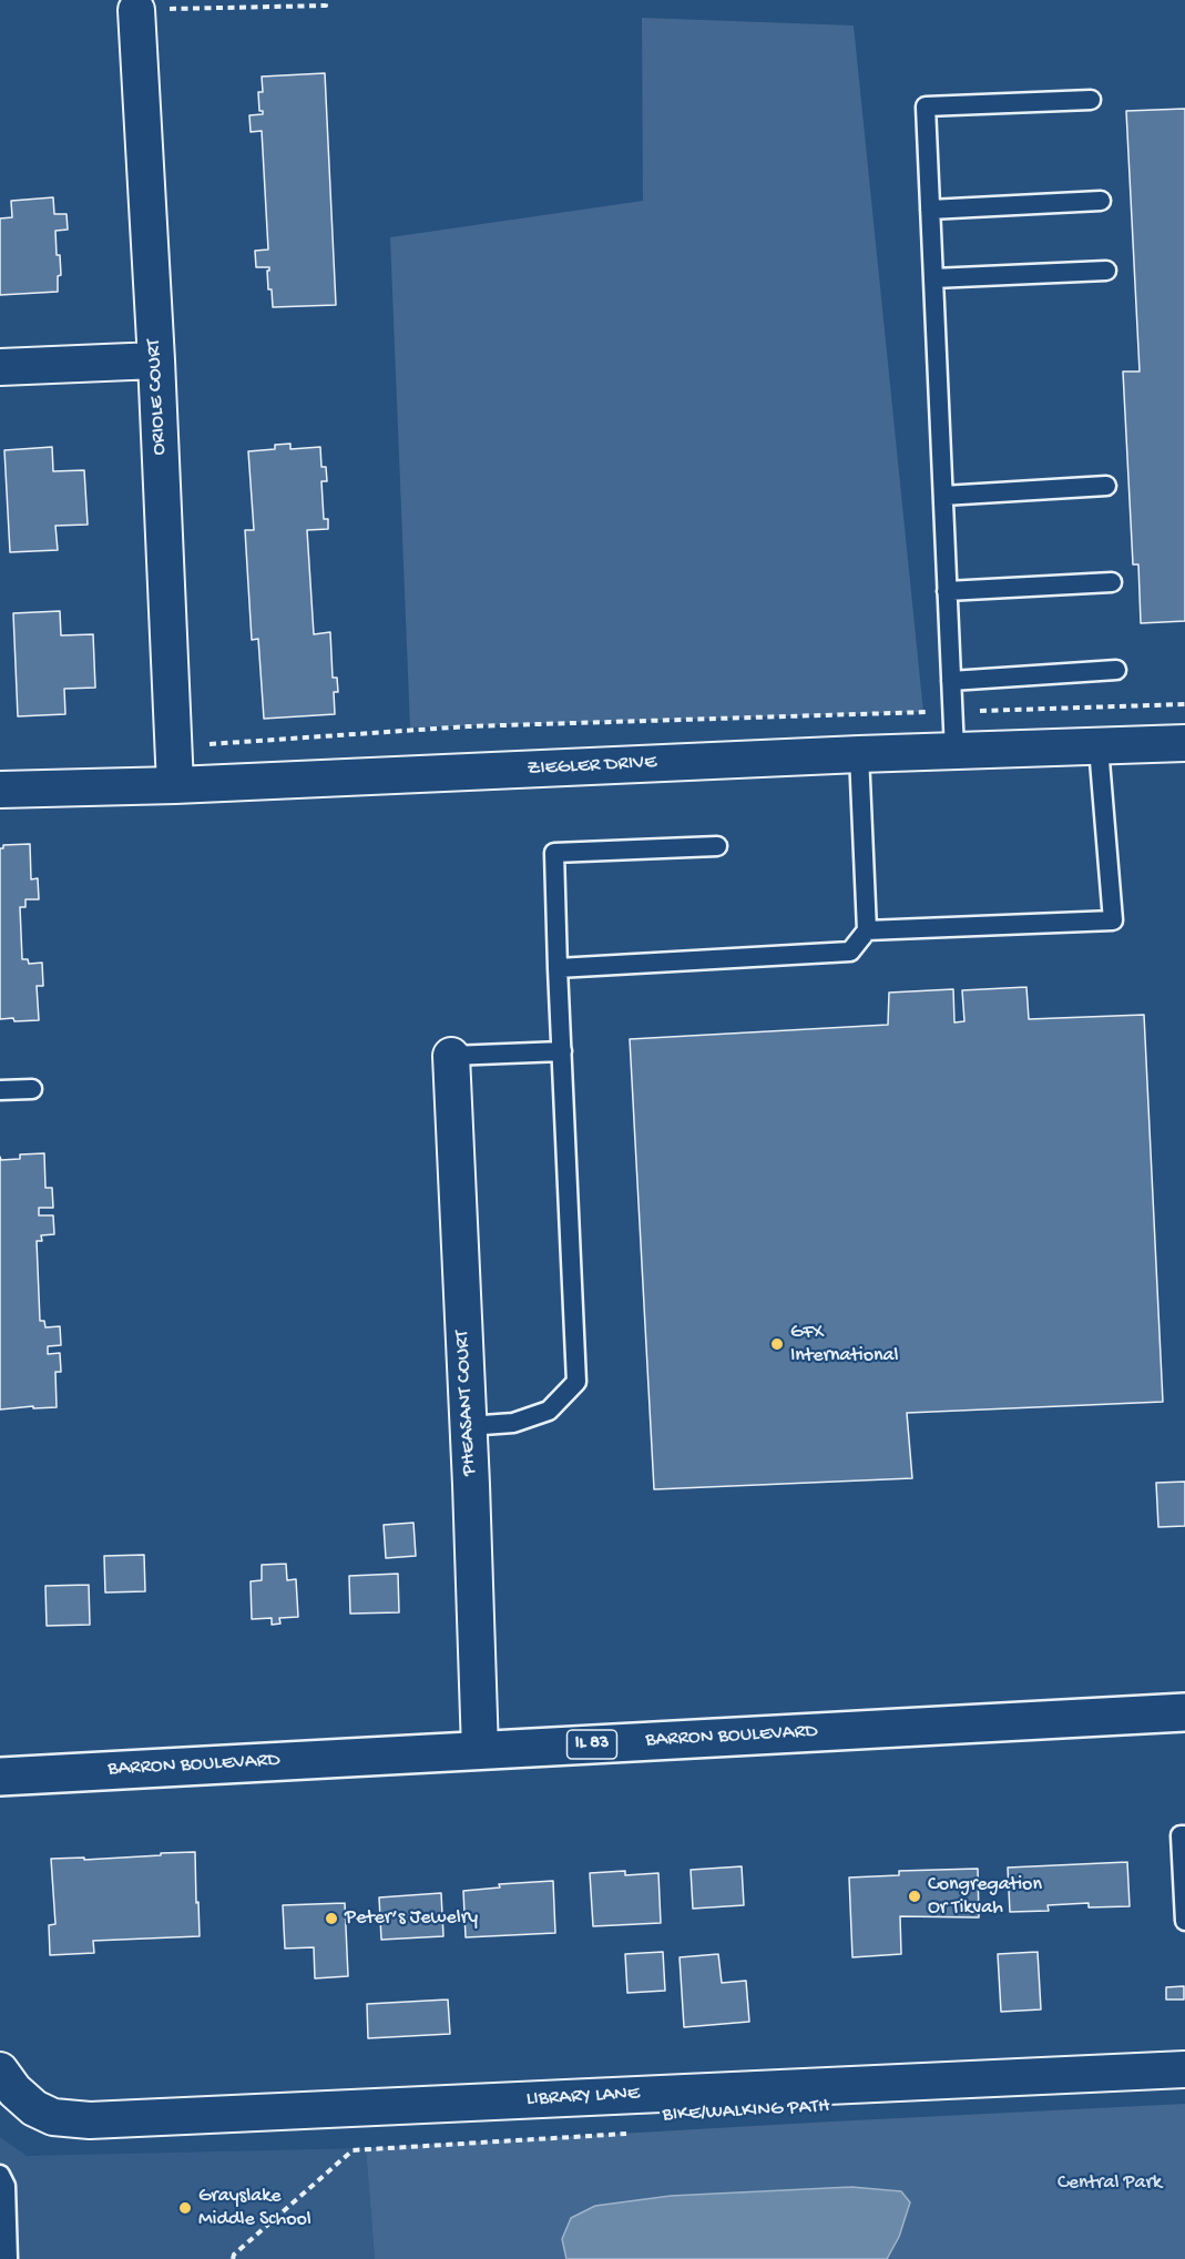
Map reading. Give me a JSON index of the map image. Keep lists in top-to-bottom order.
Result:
{
  "streets": {
    "main road": ["BARRON BOULEVARD", "IL 83"],
    "street": [
      "ORIOLE COURT",
      "ZIEGLER DRIVE",
      "PHEASANT COURT",
      "LIBRARY LANE"
    ],
    "path": ["BIKE/WALKING PATH"]
  },
  "crossings": [
    ["ORIOLE COURT", "ZIEGLER DRIVE"],
    ["PHEASANT COURT", "BARRON BOULEVARD"]
  ],
  "parks": ["Central Park"],
  "places": [
    "GFX International",
    "Congregation Or Tikvah",
    "Peter’s Jewelry",
    "Grayslake Middle School"
  ]
}
